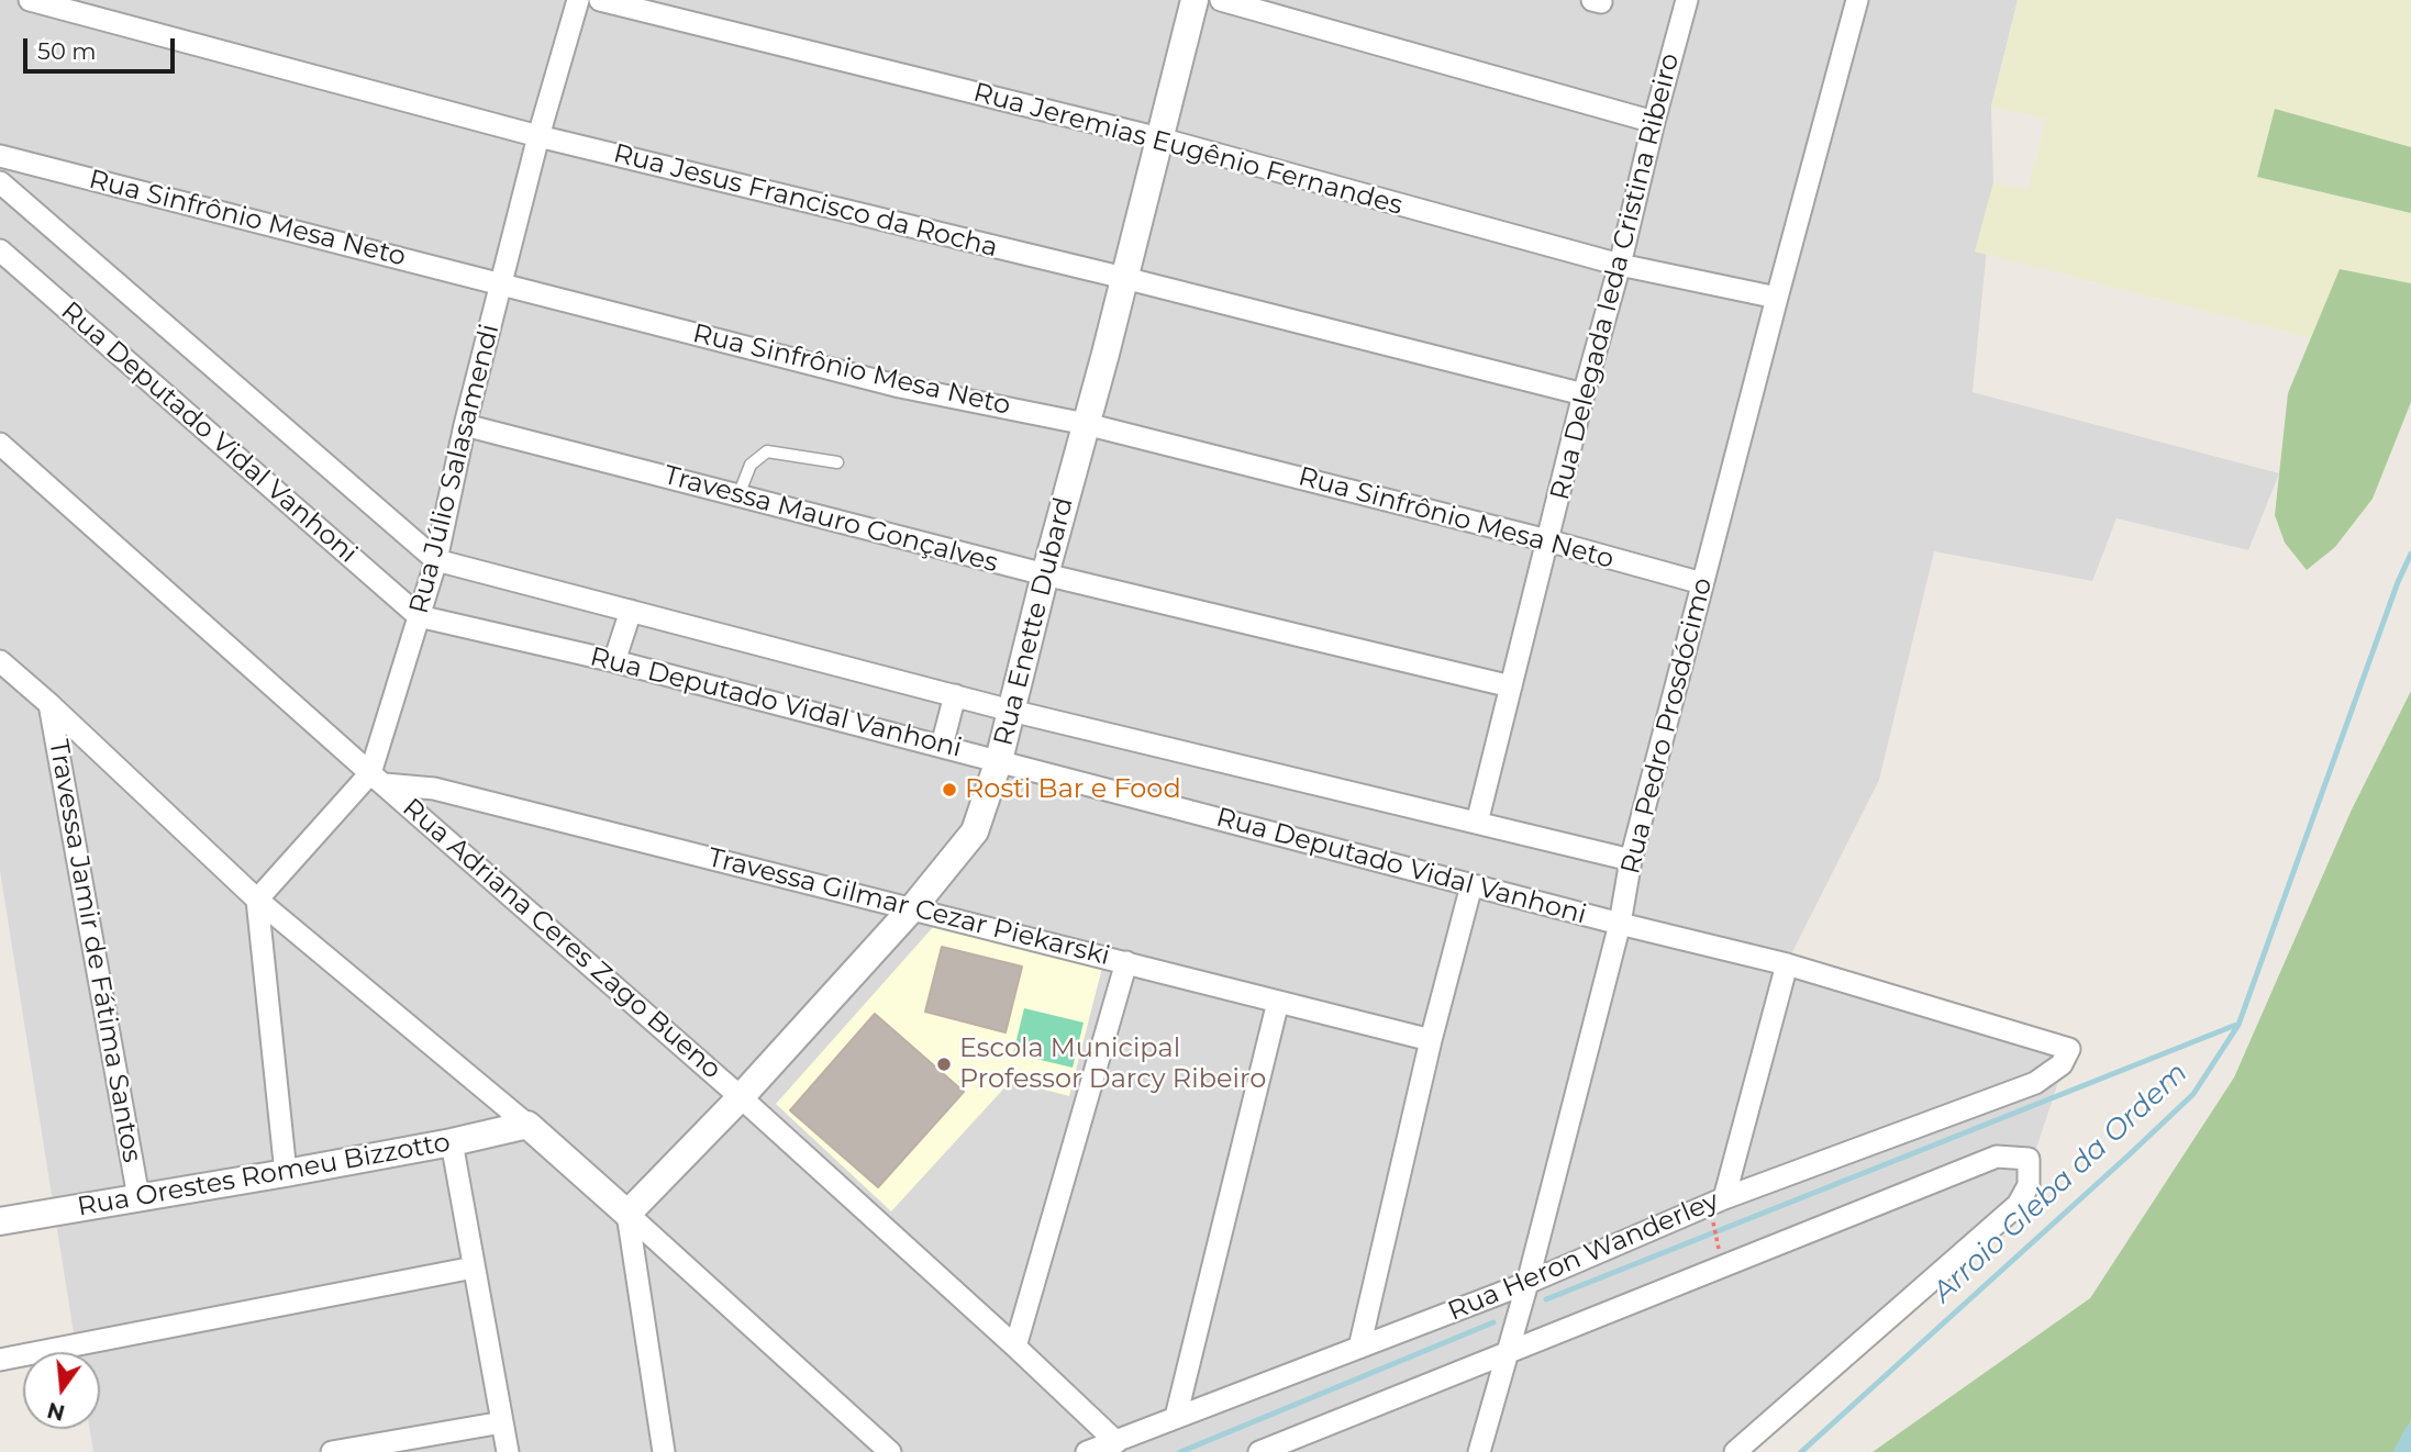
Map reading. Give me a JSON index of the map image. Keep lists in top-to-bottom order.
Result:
{
  "streets": {
    "street": [
      "Rua Jeremias Eugênio Fernandes",
      "Rua Jesus Francisco da Rocha",
      "Rua Sinfrônio Mesa Neto",
      "Rua Delegada Ieda Cristina Ribeiro",
      "Rua Deputado Vidal Vanhoni",
      "Rua Júlio Salasamendi",
      "Travessa Mauro Gonçalves",
      "Rua Enette Dubard",
      "Rua Pedro Prosdócimo",
      "Travessa Gilmar Cezar Piekarski",
      "Rua Adriana Ceres Zago Bueno",
      "Travessa Jamir de Fátima Santos",
      "Rua Orestes Romeu Bizzotto",
      "Rua Heron Wanderley"
    ]
  },
  "crossings": [
    ["Rua Jeremias Eugênio Fernandes", "Rua Delegada Ieda Cristina Ribeiro"],
    ["Rua Jeremias Eugênio Fernandes", "Rua Enette Dubard"],
    ["Rua Jeremias Eugênio Fernandes", "Rua Pedro Prosdócimo"],
    ["Rua Jesus Francisco da Rocha", "Rua Delegada Ieda Cristina Ribeiro"],
    ["Rua Jesus Francisco da Rocha", "Rua Júlio Salasamendi"],
    ["Rua Jesus Francisco da Rocha", "Rua Enette Dubard"],
    ["Rua Sinfrônio Mesa Neto", "Rua Delegada Ieda Cristina Ribeiro"],
    ["Rua Sinfrônio Mesa Neto", "Rua Júlio Salasamendi"],
    ["Rua Sinfrônio Mesa Neto", "Rua Enette Dubard"],
    ["Rua Sinfrônio Mesa Neto", "Rua Pedro Prosdócimo"],
    ["Rua Delegada Ieda Cristina Ribeiro", "Rua Deputado Vidal Vanhoni"],
    ["Rua Delegada Ieda Cristina Ribeiro", "Travessa Mauro Gonçalves"],
    ["Rua Deputado Vidal Vanhoni", "Rua Júlio Salasamendi"],
    ["Rua Deputado Vidal Vanhoni", "Rua Enette Dubard"],
    ["Rua Deputado Vidal Vanhoni", "Rua Pedro Prosdócimo"],
    ["Rua Deputado Vidal Vanhoni", "Rua Heron Wanderley"],
    ["Rua Júlio Salasamendi", "Travessa Mauro Gonçalves"],
    ["Rua Júlio Salasamendi", "Travessa Gilmar Cezar Piekarski"],
    ["Rua Júlio Salasamendi", "Rua Adriana Ceres Zago Bueno"],
    ["Travessa Mauro Gonçalves", "Rua Enette Dubard"],
    ["Rua Enette Dubard", "Travessa Gilmar Cezar Piekarski"],
    ["Rua Enette Dubard", "Rua Adriana Ceres Zago Bueno"],
    ["Rua Pedro Prosdócimo", "Rua Heron Wanderley"],
    ["Travessa Gilmar Cezar Piekarski", "Rua Adriana Ceres Zago Bueno"],
    ["Rua Adriana Ceres Zago Bueno", "Rua Heron Wanderley"],
    ["Travessa Jamir de Fátima Santos", "Rua Orestes Romeu Bizzotto"]
  ],
  "water": ["Arroio Gleba da Ordem"],
  "places": ["Rosti Bar e Food", "Escola Municipal Professor Darcy Ribeiro"],
  "scale_bar": "50 m",
  "north": "bottom"
}
